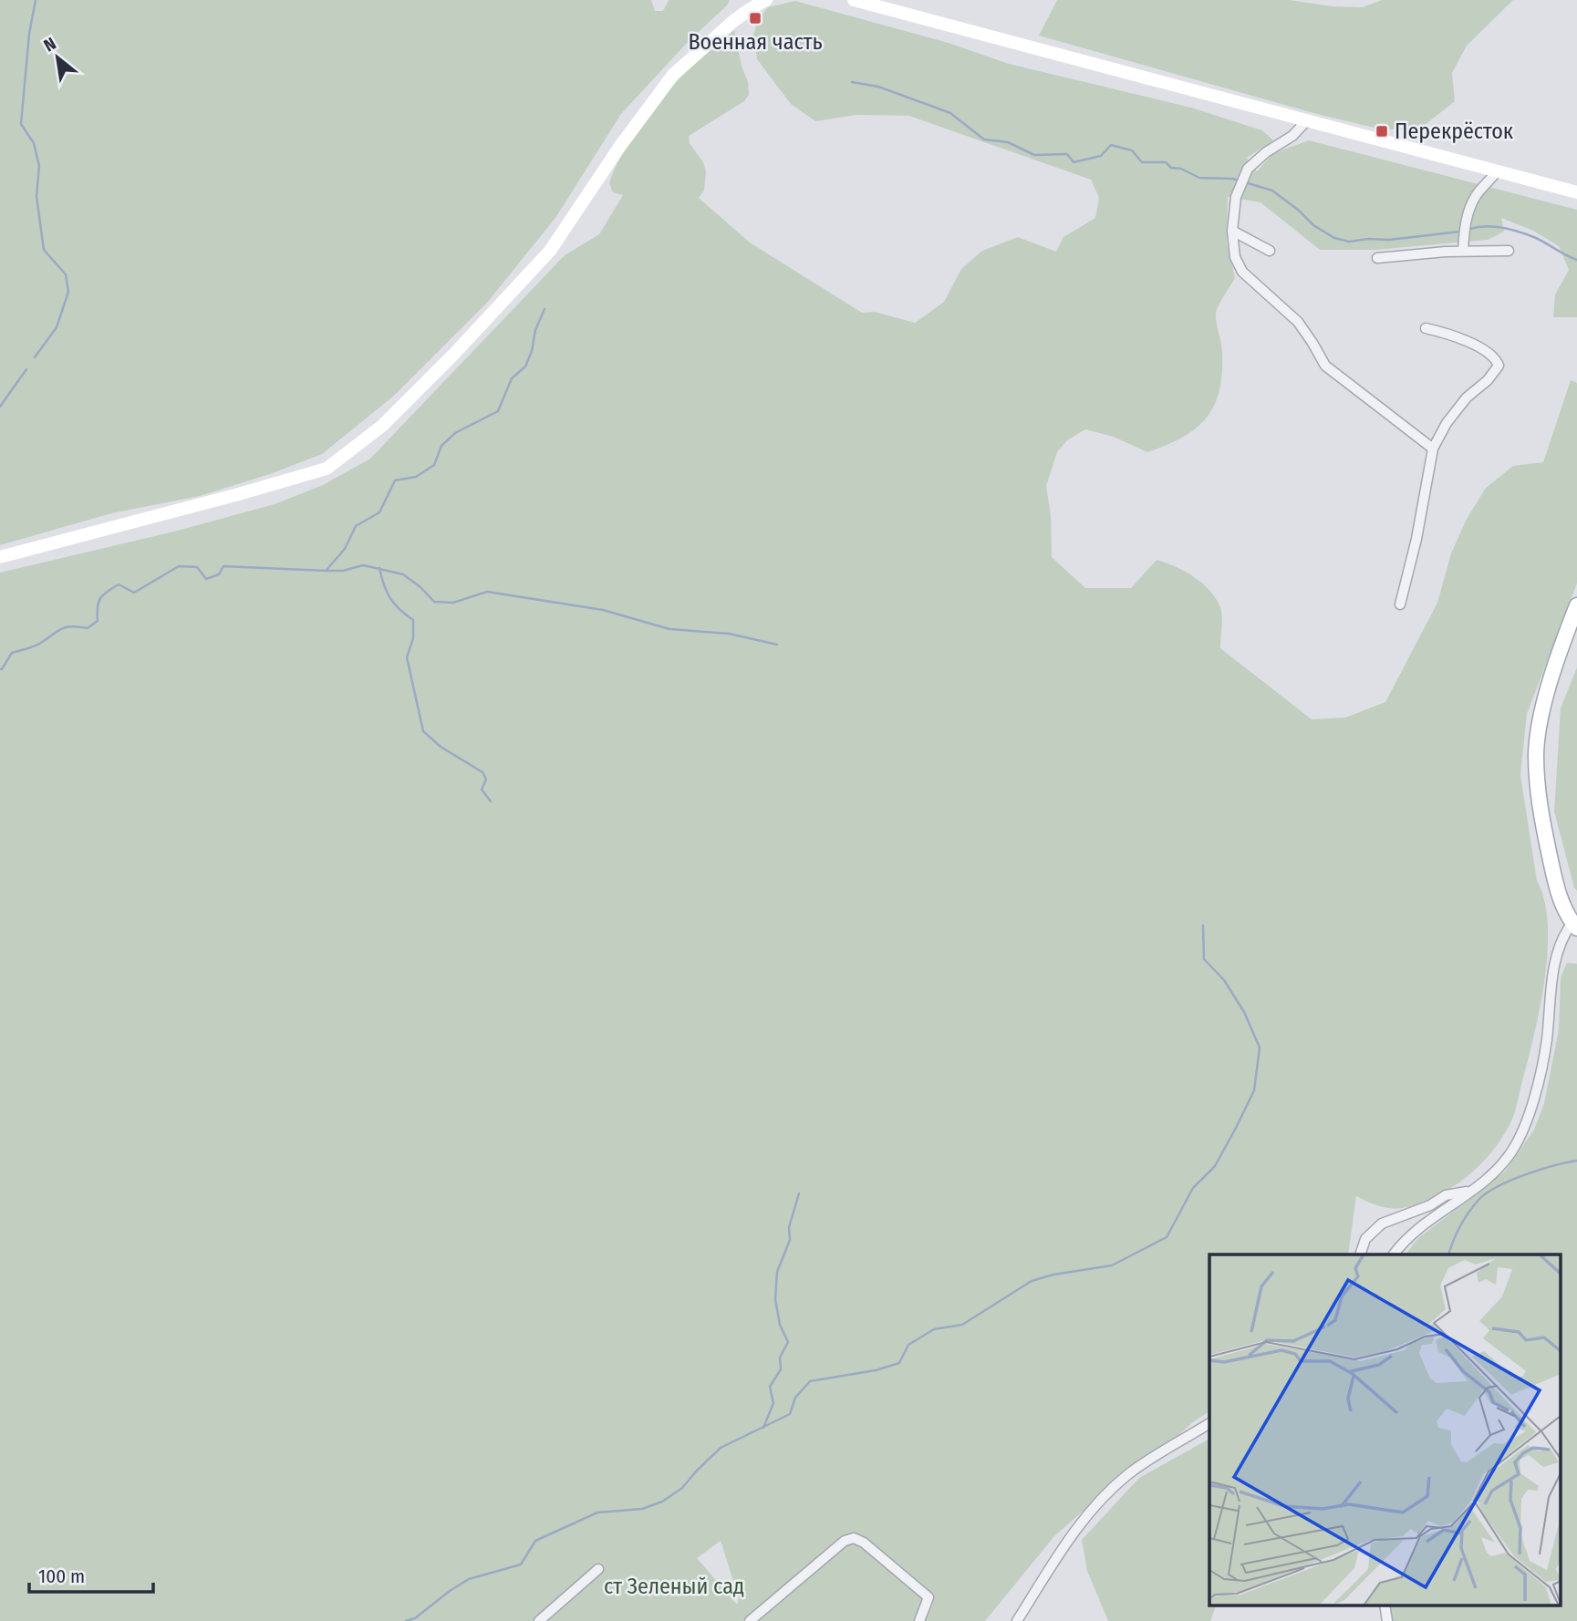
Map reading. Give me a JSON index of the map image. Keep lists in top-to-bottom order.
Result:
{
  "parks": ["ст Зеленый сад"],
  "places": {
    "transit": ["Военная часть", "Перекрёсток"]
  },
  "scale_bar": "100 m",
  "north": "top left"
}
